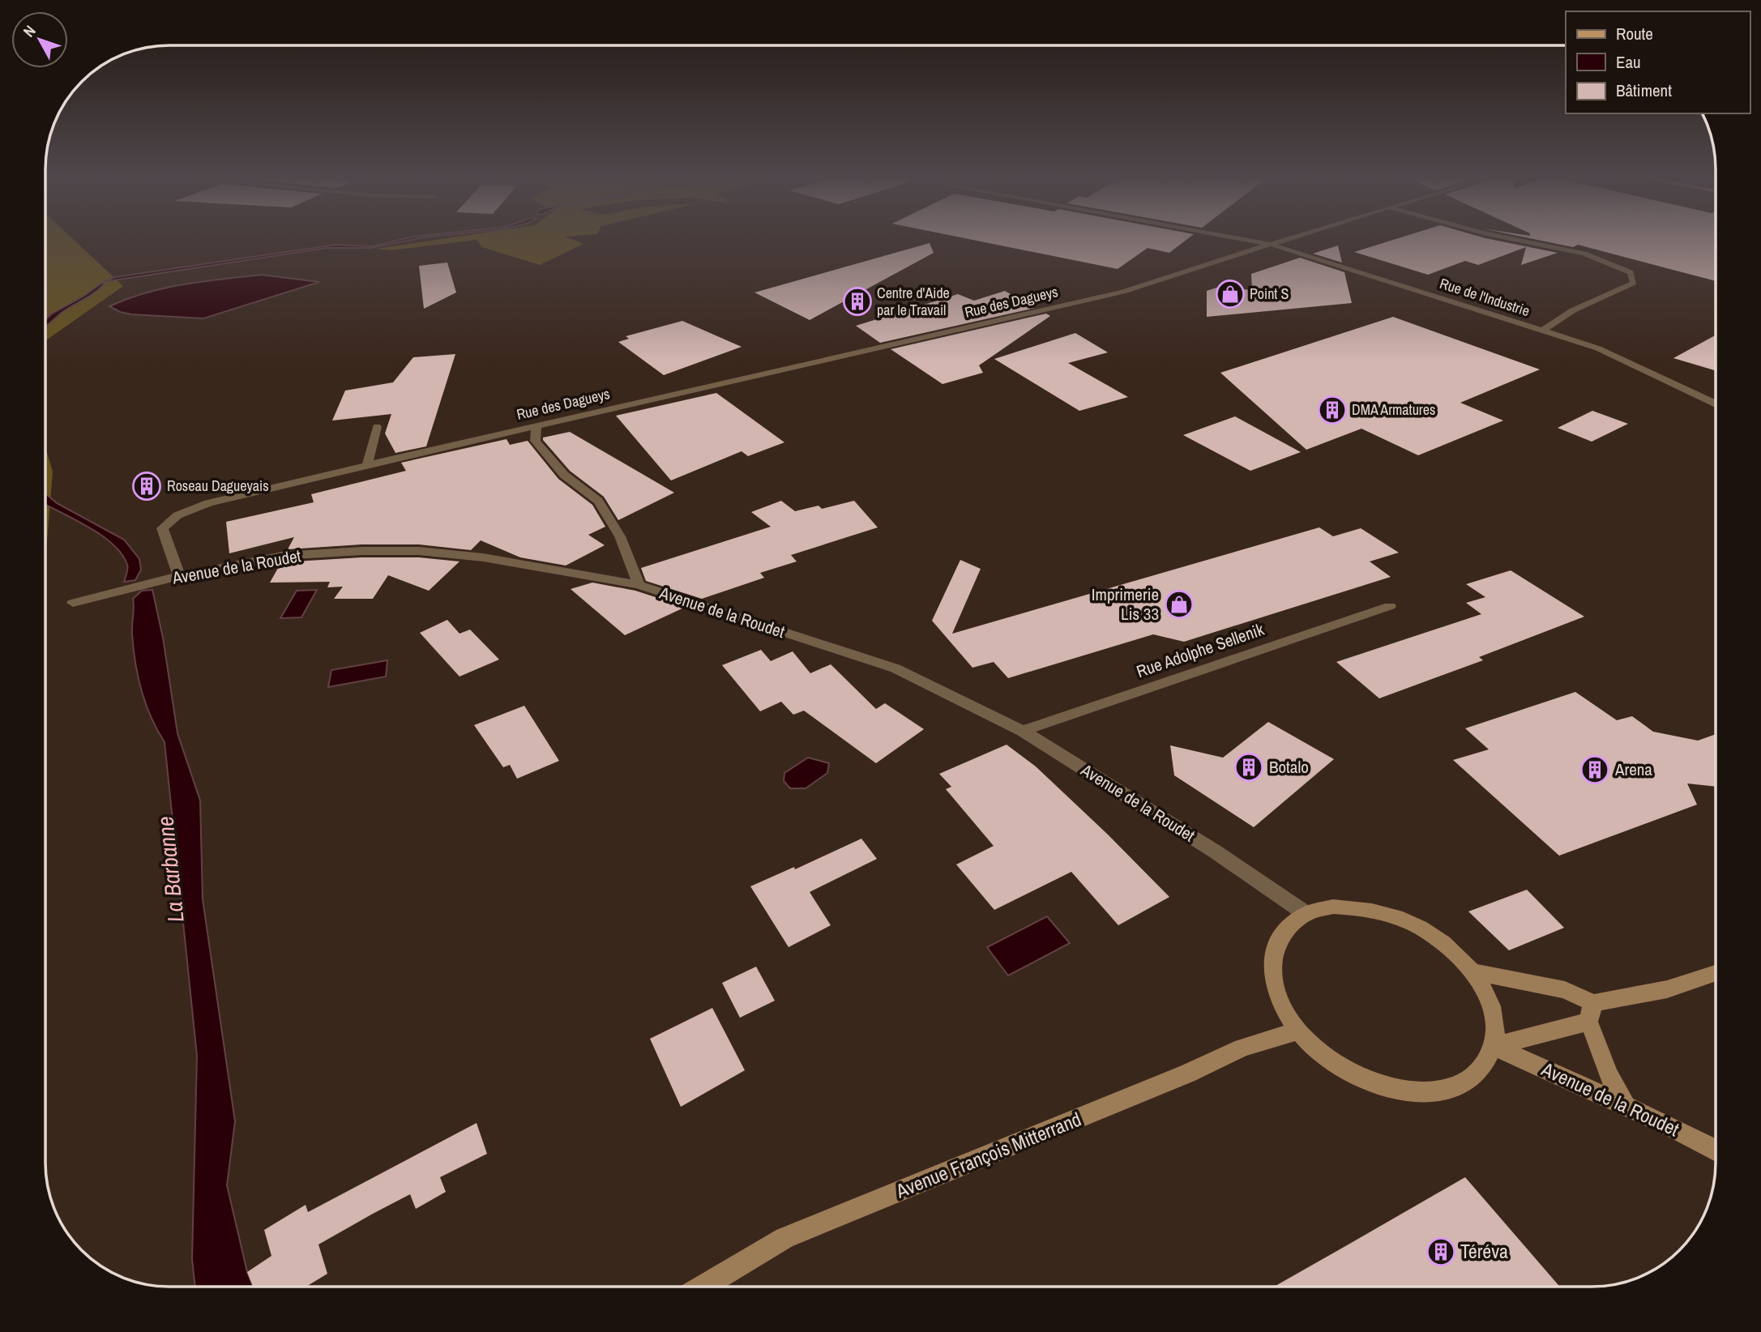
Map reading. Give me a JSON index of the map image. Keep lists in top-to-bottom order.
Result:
{
  "streets": {
    "main road": ["Avenue de la Roudet", "Avenue François Mitterrand"],
    "street": ["Rue de l'Industrie", "Rue des Dagueys", "Rue Adolphe Sellenik"]
  },
  "crossings": [
    ["Rue de l'Industrie", "Rue des Dagueys"],
    ["Rue des Dagueys", "Avenue de la Roudet"],
    ["Avenue de la Roudet", "Rue Adolphe Sellenik"],
    ["Avenue de la Roudet", "Avenue François Mitterrand"]
  ],
  "water": ["La Barbanne"],
  "places": {
    "shop": ["Point S", "Imprimerie Lis 33"],
    "building": [
      "Centre d'Aide par le Travail",
      "DMA Armatures",
      "Roseau Dagueyais",
      "Botalo",
      "Arena",
      "Téréva"
    ]
  },
  "legend": ["Route", "Eau", "Bâtiment"],
  "north": "top left"
}
